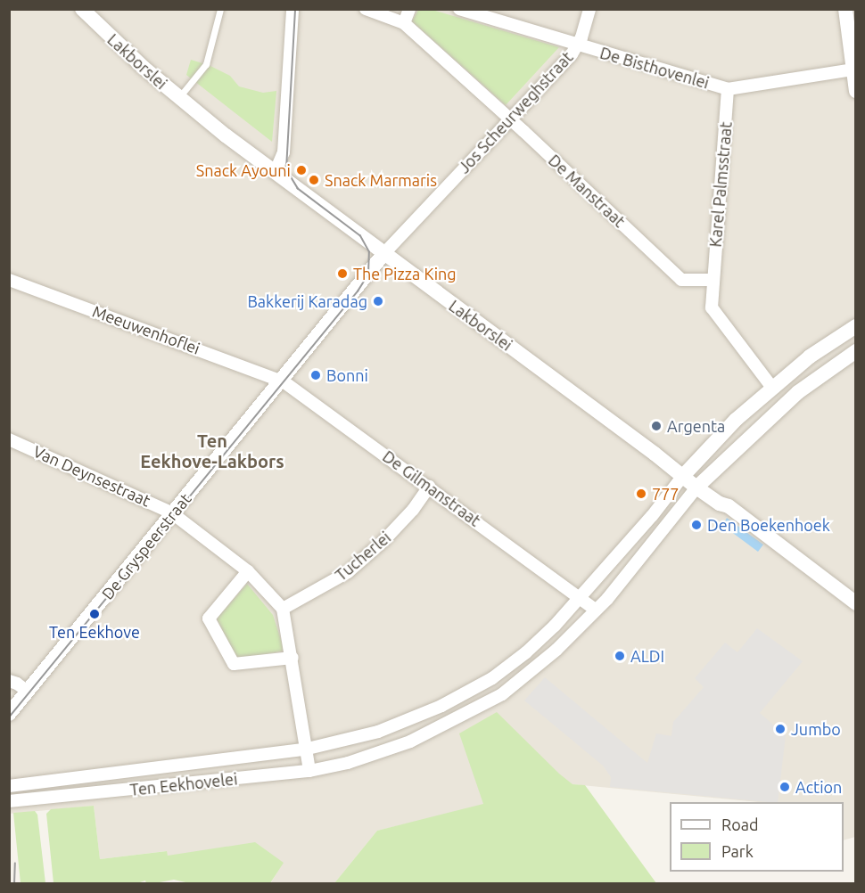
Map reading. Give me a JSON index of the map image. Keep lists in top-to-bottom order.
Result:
{
  "streets": {
    "street": [
      "Lakborslei",
      "De Bisthovenlei",
      "Jos Scheurweghstraat",
      "Karel Palmsstraat",
      "De Manstraat",
      "Meeuwenhoflei",
      "Van Deynsestraat",
      "De Gilmanstraat",
      "De Gryspeerstraat",
      "Tucherlei",
      "Ten Eekhovelei"
    ]
  },
  "crossings": [
    ["Lakborslei", "Jos Scheurweghstraat"],
    ["Lakborslei", "De Gryspeerstraat"],
    ["Lakborslei", "Ten Eekhovelei"],
    ["De Bisthovenlei", "Jos Scheurweghstraat"],
    ["De Bisthovenlei", "Karel Palmsstraat"],
    ["Jos Scheurweghstraat", "De Manstraat"],
    ["Jos Scheurweghstraat", "De Gryspeerstraat"],
    ["Karel Palmsstraat", "De Manstraat"],
    ["Meeuwenhoflei", "De Gilmanstraat"],
    ["Meeuwenhoflei", "De Gryspeerstraat"],
    ["Van Deynsestraat", "De Gryspeerstraat"],
    ["Van Deynsestraat", "Tucherlei"],
    ["De Gilmanstraat", "De Gryspeerstraat"],
    ["De Gilmanstraat", "Tucherlei"],
    ["De Gilmanstraat", "Ten Eekhovelei"]
  ],
  "districts": ["Ten Eekhove-Lakbors"],
  "places": [
    "Snack Ayouni",
    "Snack Marmaris",
    "The Pizza King",
    "Bakkerij Karadag",
    "Bonni",
    "Argenta",
    "777",
    "Den Boekenhoek",
    "Ten Eekhove",
    "ALDI",
    "Jumbo",
    "Action"
  ],
  "legend": ["Road", "Park"]
}
